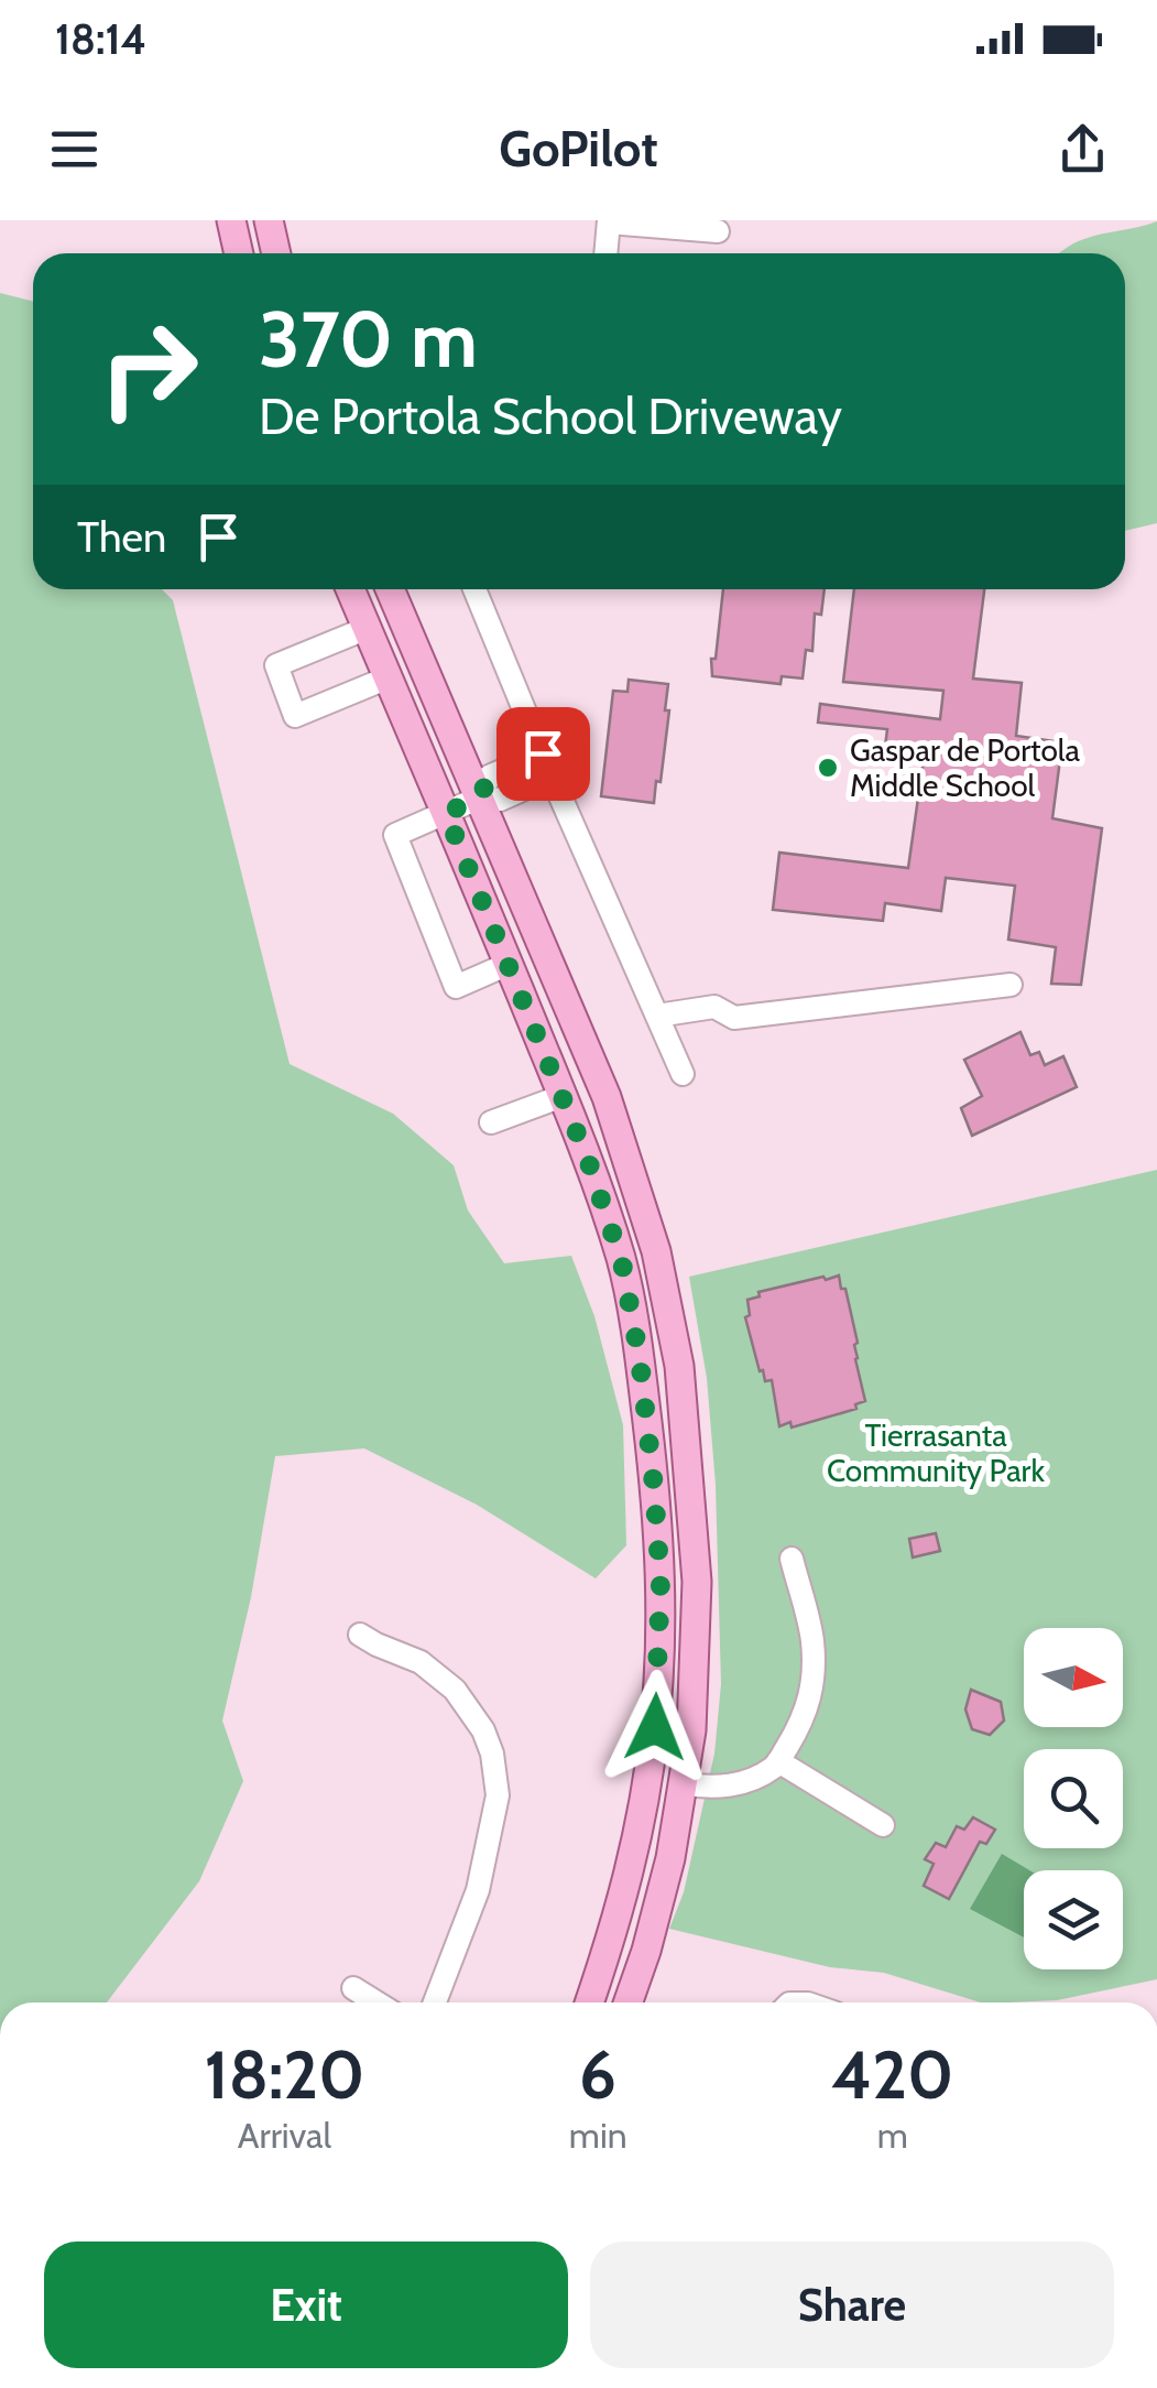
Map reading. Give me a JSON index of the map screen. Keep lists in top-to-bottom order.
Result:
{
  "parks": ["Tierrasanta Community Park"],
  "places": ["Gaspar de Portola Middle School"],
  "north": "right",
  "page": {
    "status": "18:14",
    "header": "GoPilot",
    "turn": ["370 m", "De Portola School Driveway"],
    "then": "Then",
    "eta": [
      "18:20",
      "Arrival",
      "6",
      "min",
      "420",
      "m"
    ],
    "buttons": ["Exit", "Share"]
  }
}
